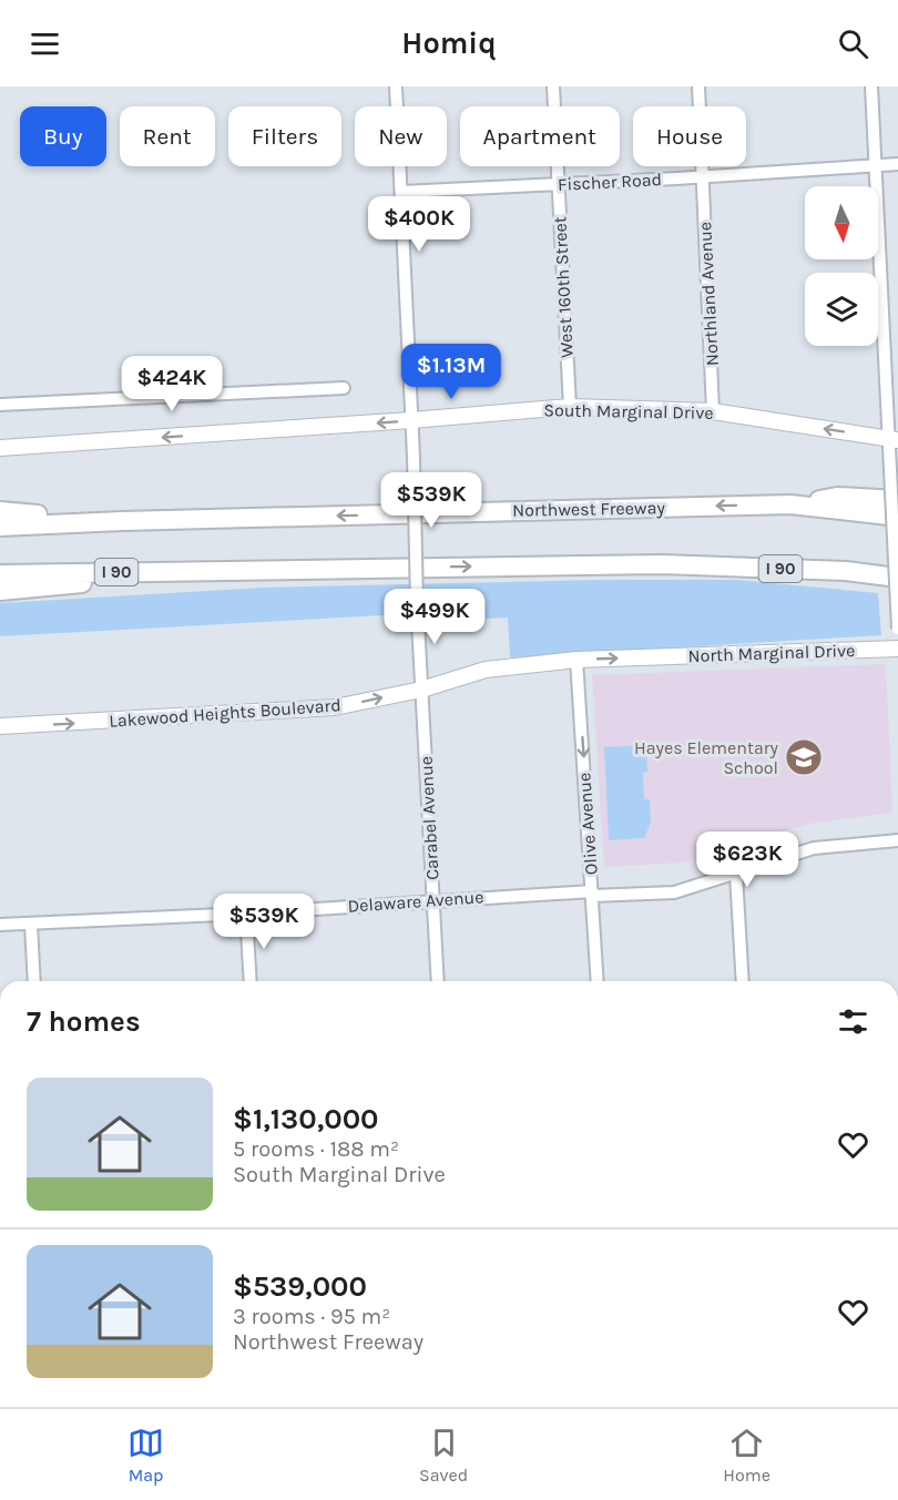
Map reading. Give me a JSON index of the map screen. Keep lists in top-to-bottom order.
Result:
{
  "streets": {
    "highway": ["Northwest Freeway", "I 90"],
    "main road": ["South Marginal Drive", "North Marginal Drive", "Lakewood Heights Boulevard"],
    "street": [
      "Fischer Road",
      "West 160th Street",
      "Northland Avenue",
      "Carabel Avenue",
      "Olive Avenue",
      "Delaware Avenue"
    ]
  },
  "crossings": [
    ["Fischer Road", "West 160th Street"],
    ["Fischer Road", "Northland Avenue"],
    ["Fischer Road", "Carabel Avenue"],
    ["West 160th Street", "South Marginal Drive"],
    ["Northland Avenue", "South Marginal Drive"],
    ["South Marginal Drive", "Carabel Avenue"],
    ["North Marginal Drive", "Lakewood Heights Boulevard"],
    ["Lakewood Heights Boulevard", "Carabel Avenue"],
    ["Lakewood Heights Boulevard", "Olive Avenue"],
    ["Carabel Avenue", "Delaware Avenue"],
    ["Olive Avenue", "Delaware Avenue"]
  ],
  "one_way": ["South Marginal Drive", "Lakewood Heights Boulevard", "Olive Avenue"],
  "places": {
    "school or university": ["Hayes Elementary School"]
  },
  "north": "bottom",
  "page": {
    "header": "Homiq",
    "chip": [
      "Buy",
      "Rent",
      "Filters",
      "New",
      "Apartment",
      "House"
    ],
    "price": [
      "$400K",
      "$1.13M",
      "$424K",
      "$539K",
      "$499K",
      "$623K",
      "$539K"
    ],
    "heading": "7 homes",
    "list": [
      {
        "name": "$1,130,000",
        "note": "5 rooms · 188 m² · South Marginal Drive"
      },
      {
        "name": "$539,000",
        "note": "3 rooms · 95 m² · Northwest Freeway"
      }
    ],
    "tabs": ["Map", "Saved", "Home"]
  }
}
